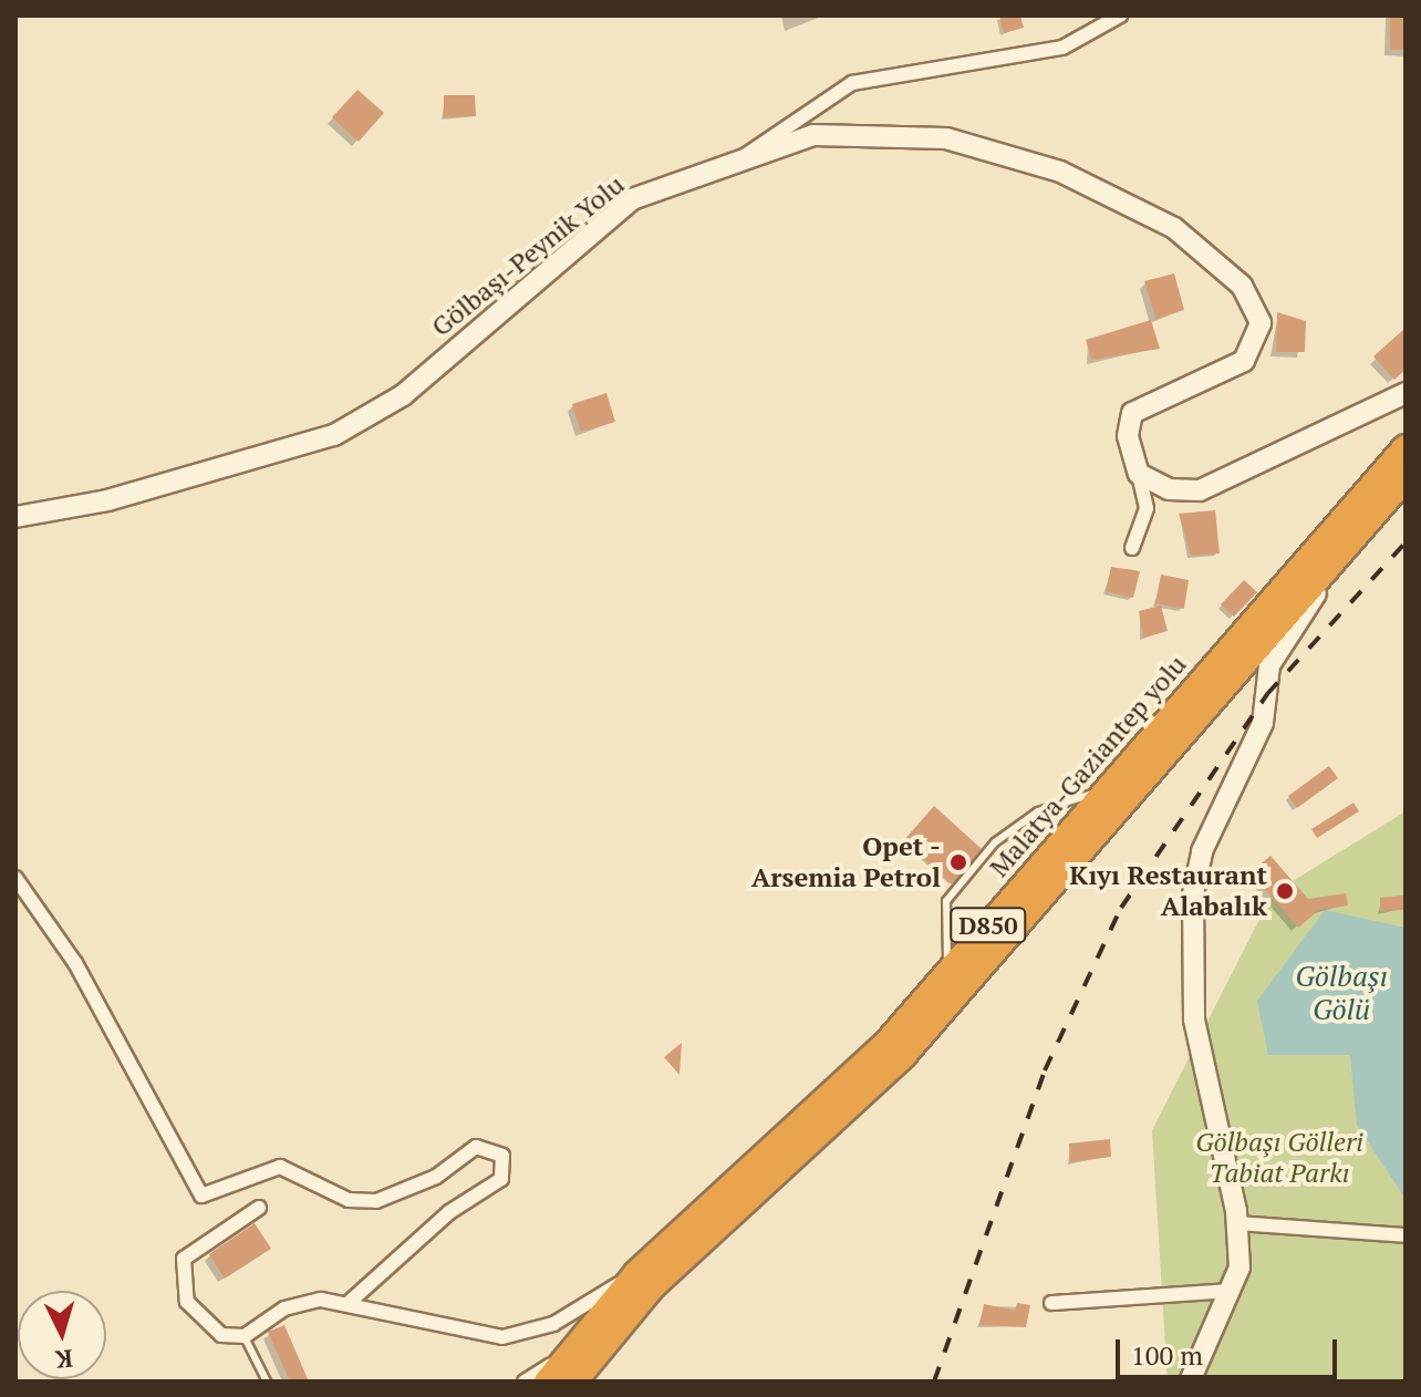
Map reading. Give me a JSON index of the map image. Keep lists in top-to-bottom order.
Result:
{
  "streets": {
    "highway": ["Malatya-Gaziantep yolu", "D850"],
    "street": ["Gölbaşı-Peynik Yolu"]
  },
  "water": ["Gölbaşı Gölü"],
  "parks": ["Gölbaşı Gölleri Tabiat Parkı"],
  "places": ["Opet - Arsemia Petrol", "Kıyı Restaurant Alabalık"],
  "scale_bar": "100 m",
  "north": "bottom"
}
